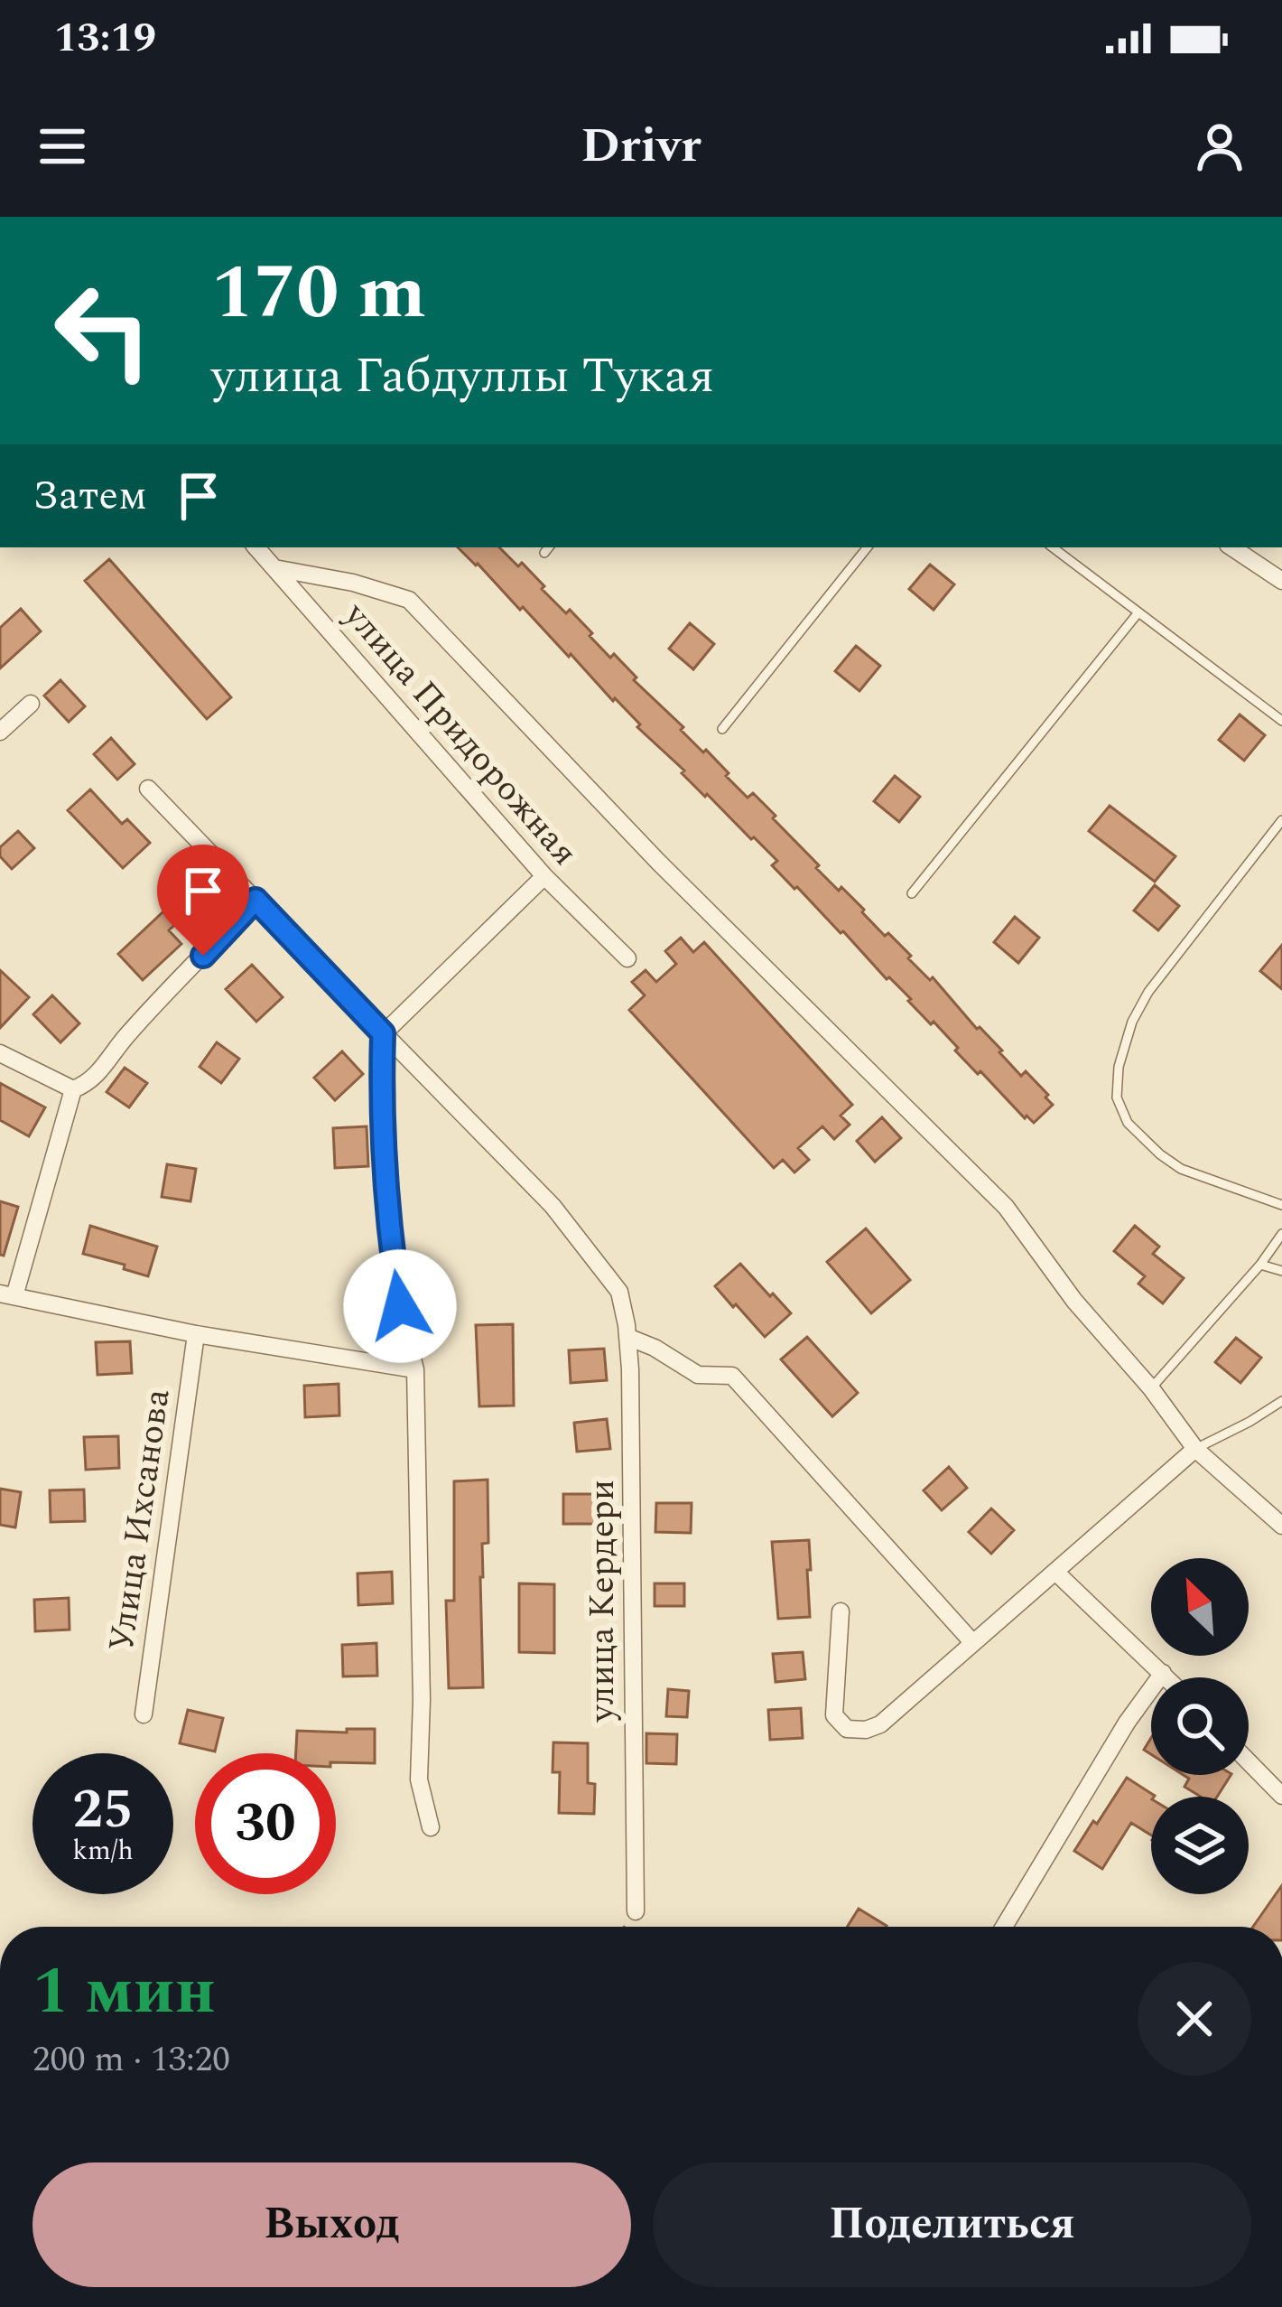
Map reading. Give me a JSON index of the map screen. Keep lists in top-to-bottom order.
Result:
{
  "streets": {
    "street": ["улица Придорожная", "Улица Ихсанова", "улица Кердери"]
  },
  "north": "top left",
  "page": {
    "status": "13:19",
    "header": "Drivr",
    "turn": ["170 m", "улица Габдуллы Тукая"],
    "then": "Затем",
    "speed": "25 km/h",
    "limit": "30",
    "heading": ["1 мин", "200 m · 13:20"],
    "buttons": ["Выход", "Поделиться"]
  }
}
